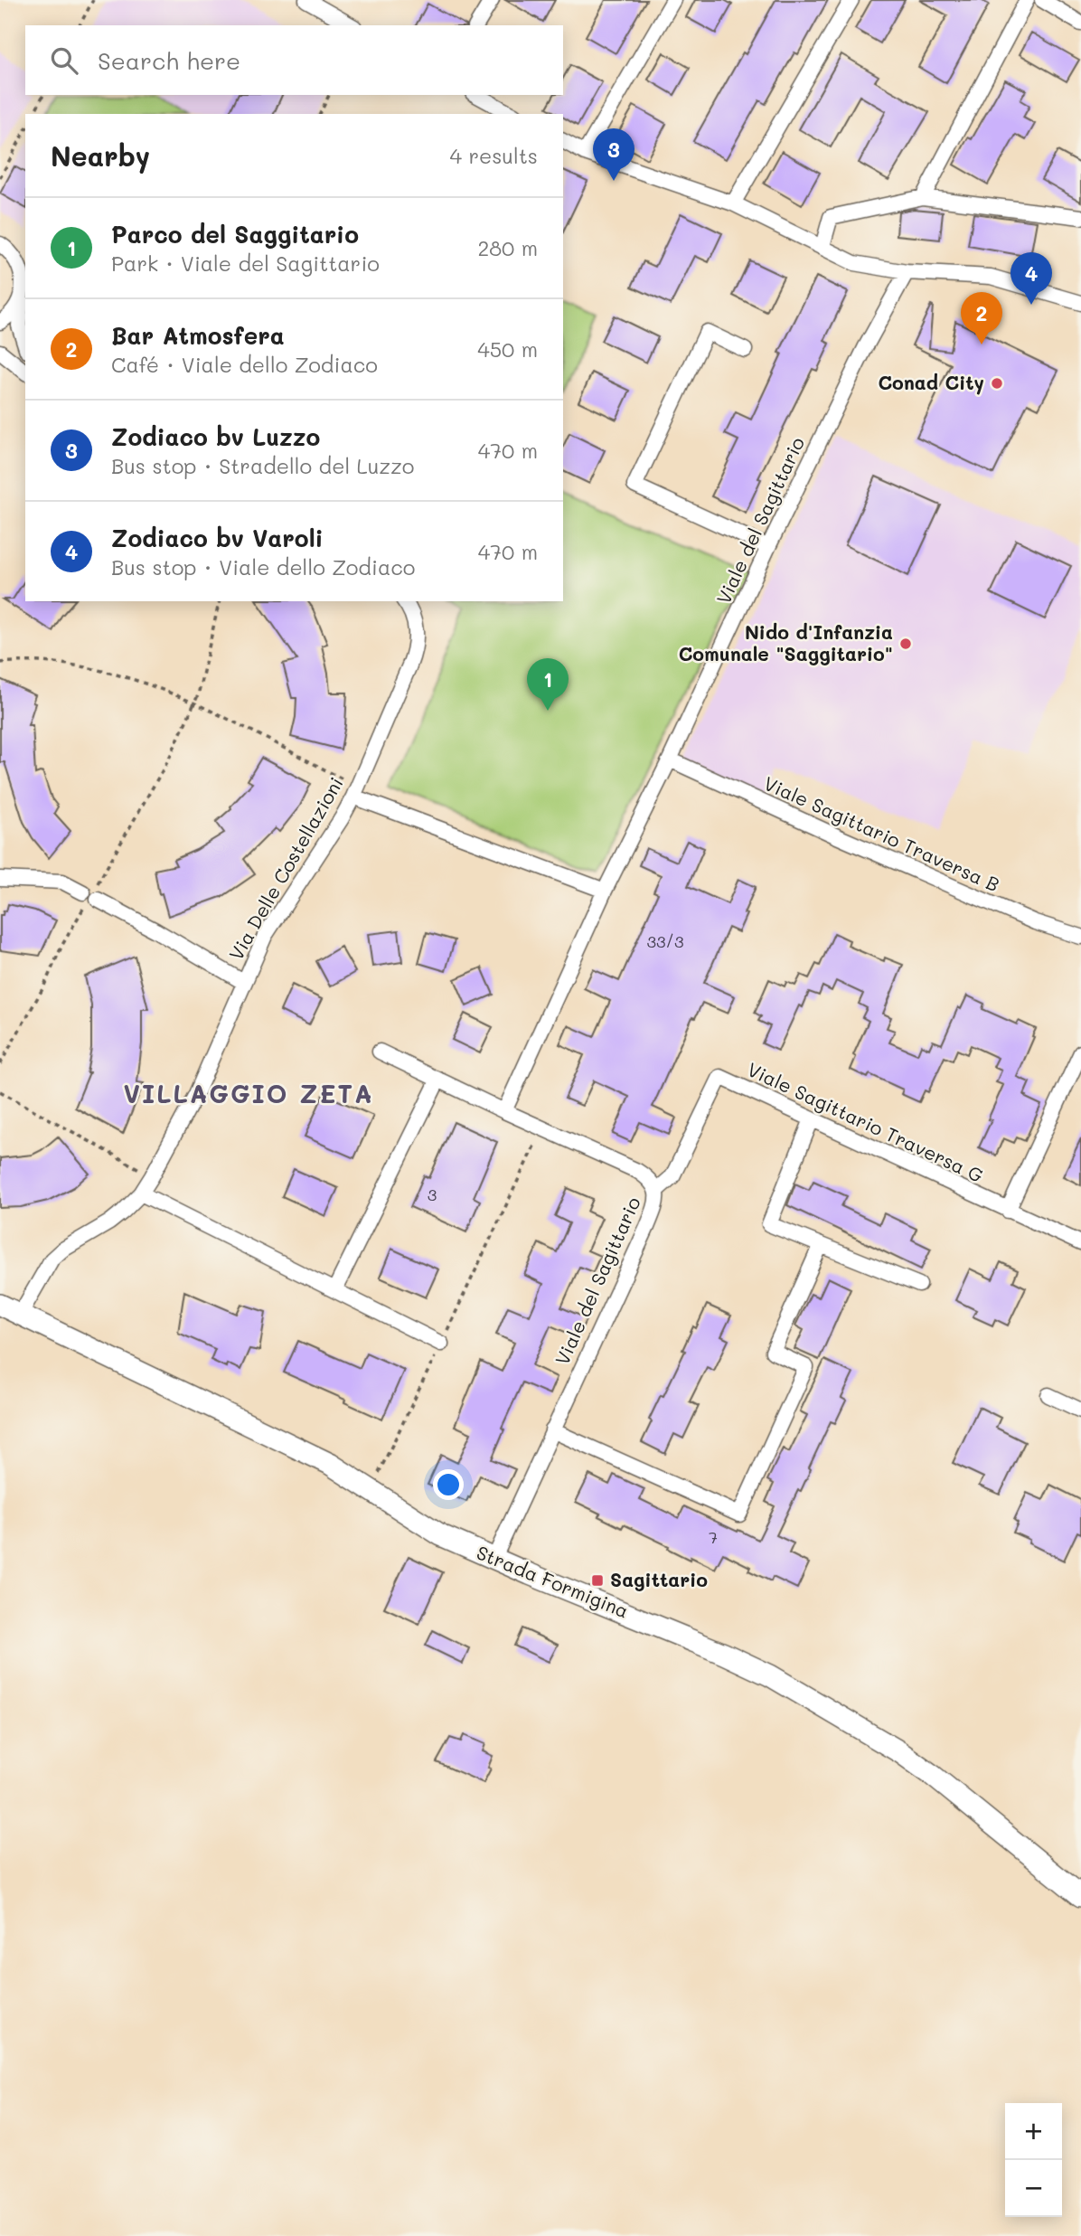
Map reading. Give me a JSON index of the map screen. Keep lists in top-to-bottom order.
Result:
{
  "streets": {
    "street": [
      "Viale del Sagittario",
      "Viale Sagittario Traversa B",
      "Via Delle Costellazioni",
      "Viale Sagittario Traversa G",
      "Strada Formigina"
    ]
  },
  "crossings": [
    ["Viale del Sagittario", "Viale Sagittario Traversa B"],
    ["Viale del Sagittario", "Viale Sagittario Traversa G"],
    ["Viale del Sagittario", "Strada Formigina"],
    ["Via Delle Costellazioni", "Strada Formigina"]
  ],
  "districts": ["VILLAGGIO ZETA"],
  "places": {
    "other": ["Conad City", "Nido d'Infanzia Comunale \"Saggitario\""],
    "transit": ["Sagittario"]
  },
  "house_numbers": ["33/3", "3", "7"],
  "page": {
    "search": "Search here",
    "heading": ["Nearby", "4 results"],
    "pins": [
      "3",
      "4",
      "2",
      "1"
    ],
    "list": [
      {
        "mark": "1",
        "name": "Parco del Saggitario",
        "note": "Park · Viale del Sagittario",
        "value": "280 m"
      },
      {
        "mark": "2",
        "name": "Bar Atmosfera",
        "note": "Café · Viale dello Zodiaco",
        "value": "450 m"
      },
      {
        "mark": "3",
        "name": "Zodiaco bv Luzzo",
        "note": "Bus stop · Stradello del Luzzo",
        "value": "470 m"
      },
      {
        "mark": "4",
        "name": "Zodiaco bv Varoli",
        "note": "Bus stop · Viale dello Zodiaco",
        "value": "470 m"
      }
    ],
    "map_buttons": ["+", "−"]
  }
}
